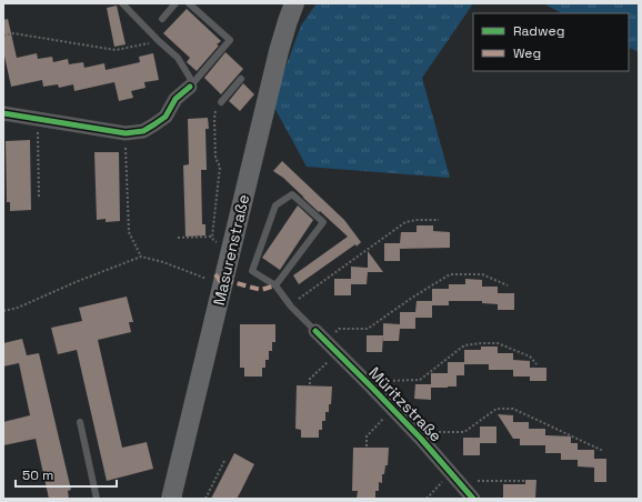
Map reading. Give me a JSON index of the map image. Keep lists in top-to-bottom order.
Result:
{
  "streets": {
    "main road": ["Masurenstraße"],
    "street": ["Müritzstraße"]
  },
  "legend": ["Radweg", "Weg"],
  "scale_bar": "50 m"
}
